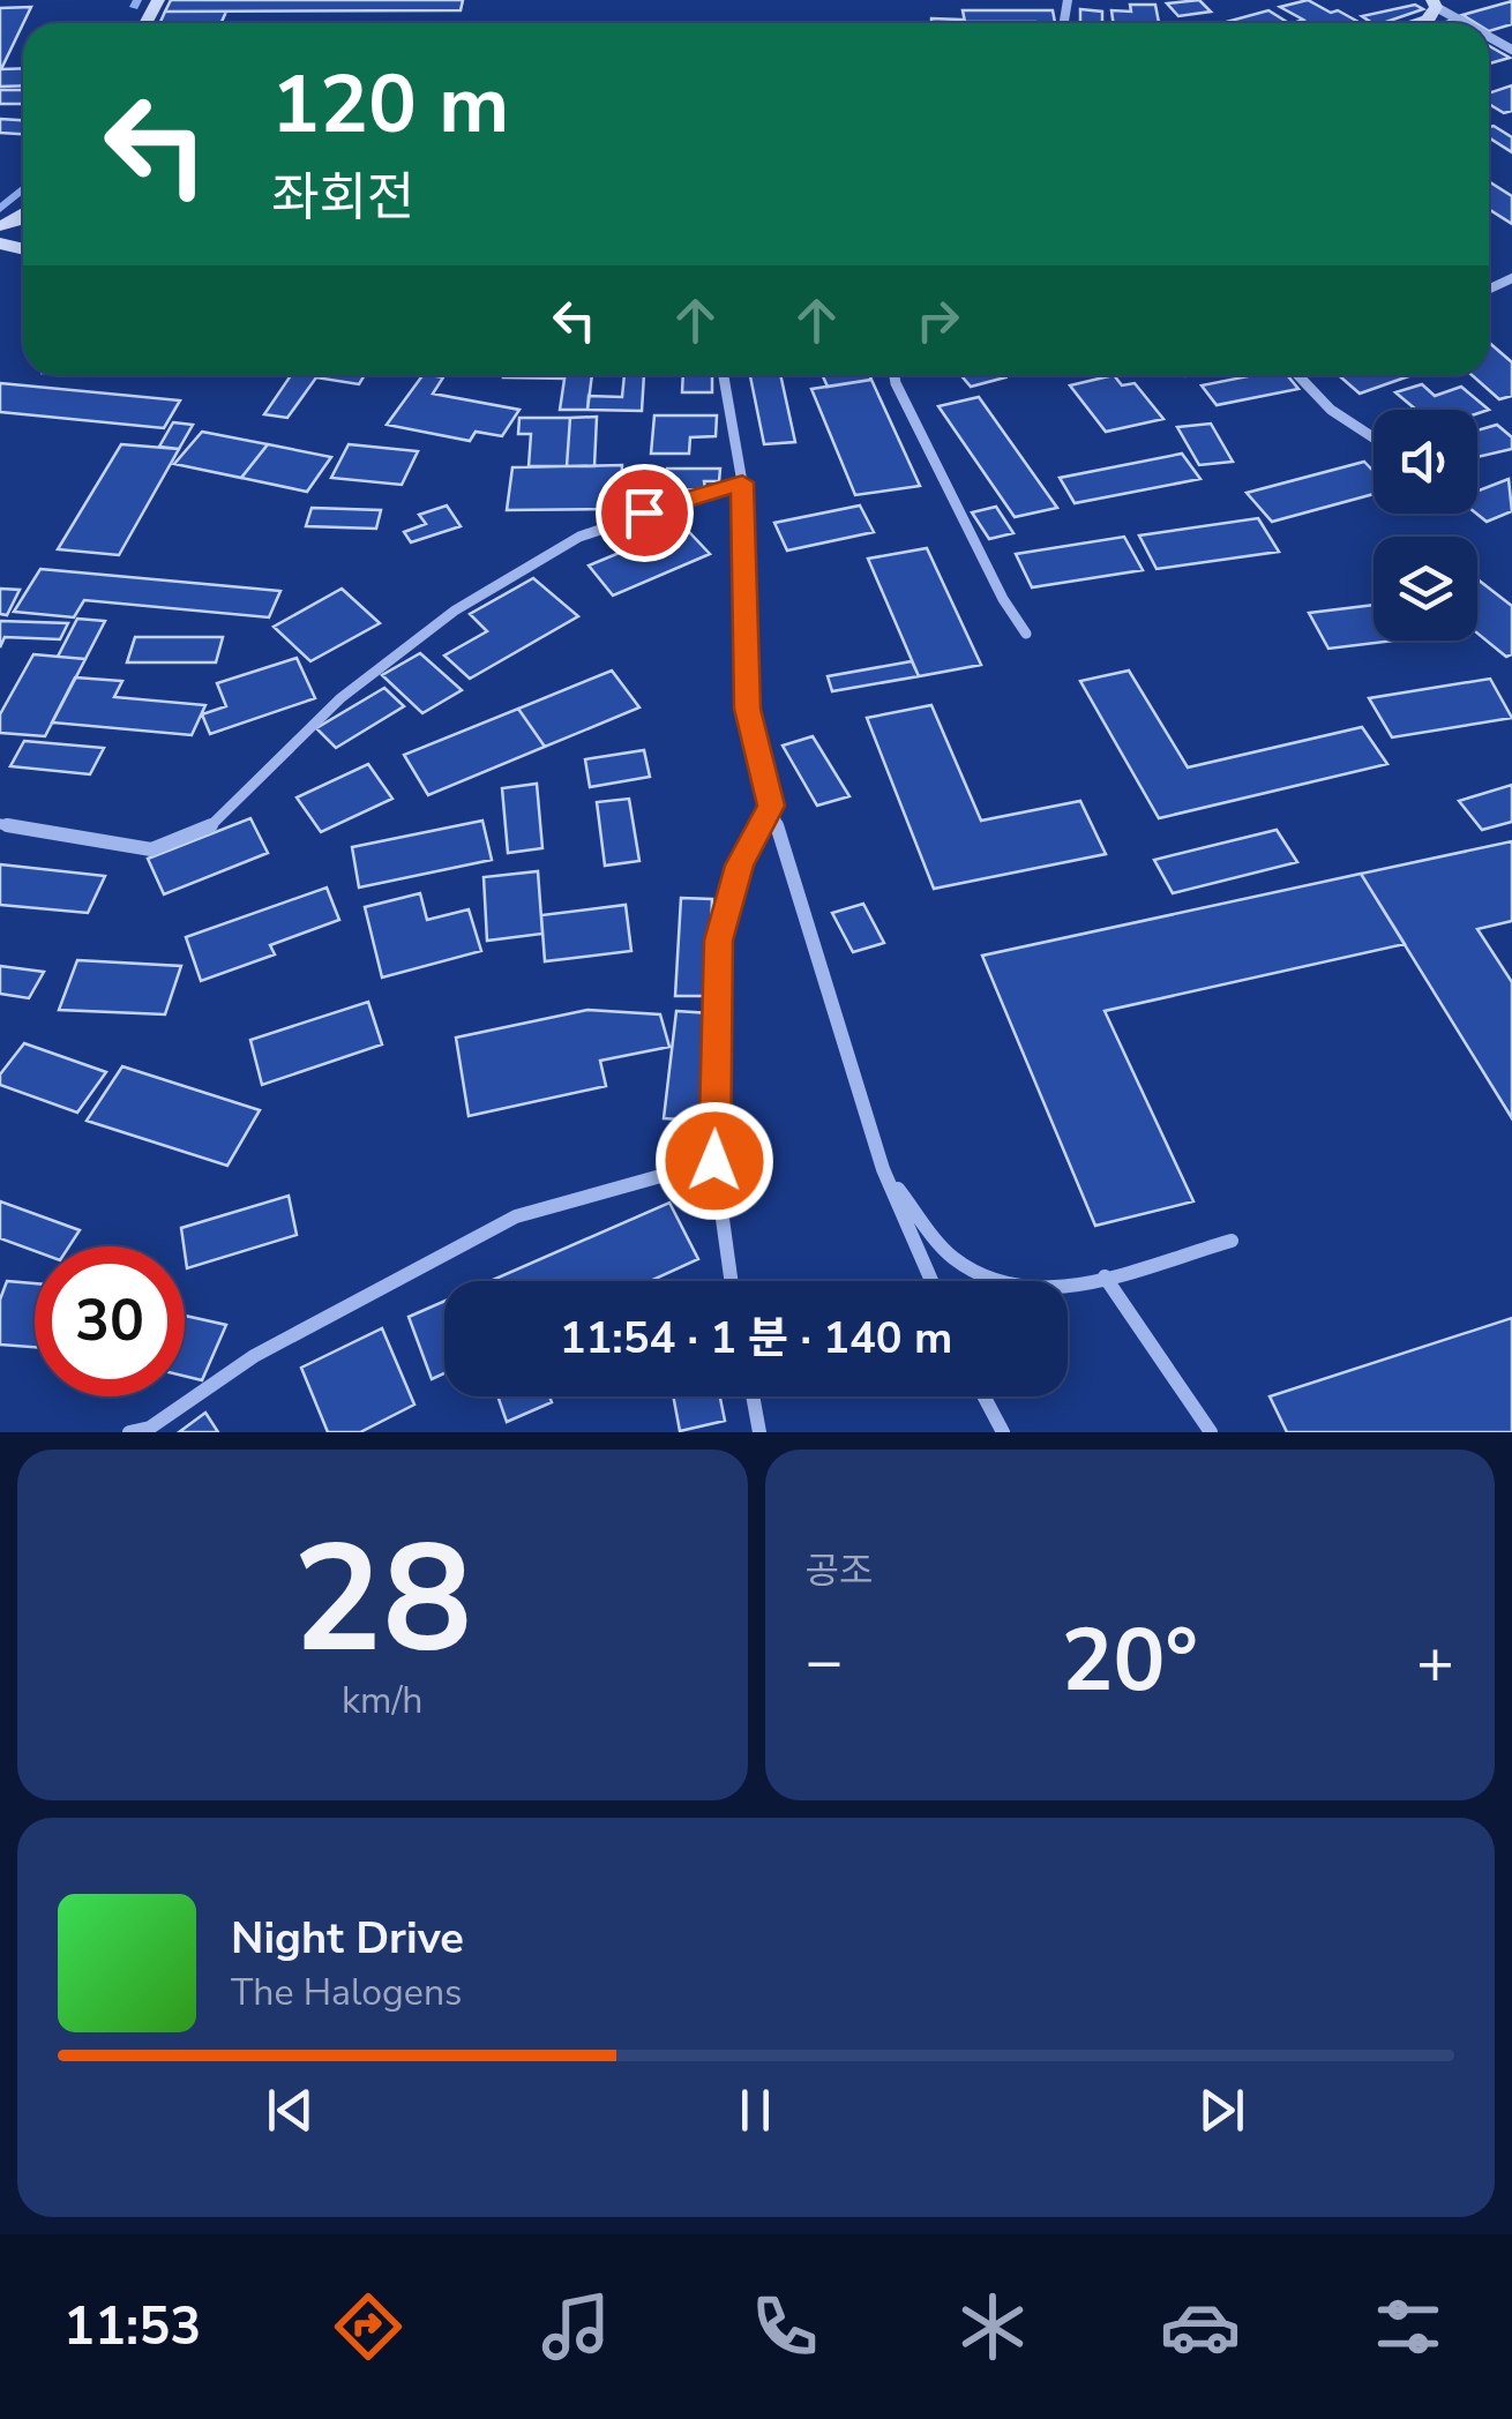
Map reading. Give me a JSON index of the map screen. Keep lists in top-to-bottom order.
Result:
{
  "page": {
    "turn": ["120 m", "좌회전"],
    "limit": "30",
    "trip": "11:54 · 1 분 · 140 m",
    "tile": [
      ["28", "km/h"],
      "공조"
    ],
    "heat": ["−", "20°", "+"],
    "song": ["Night Drive", "The Halogens"],
    "tabs": "11:53"
  }
}
